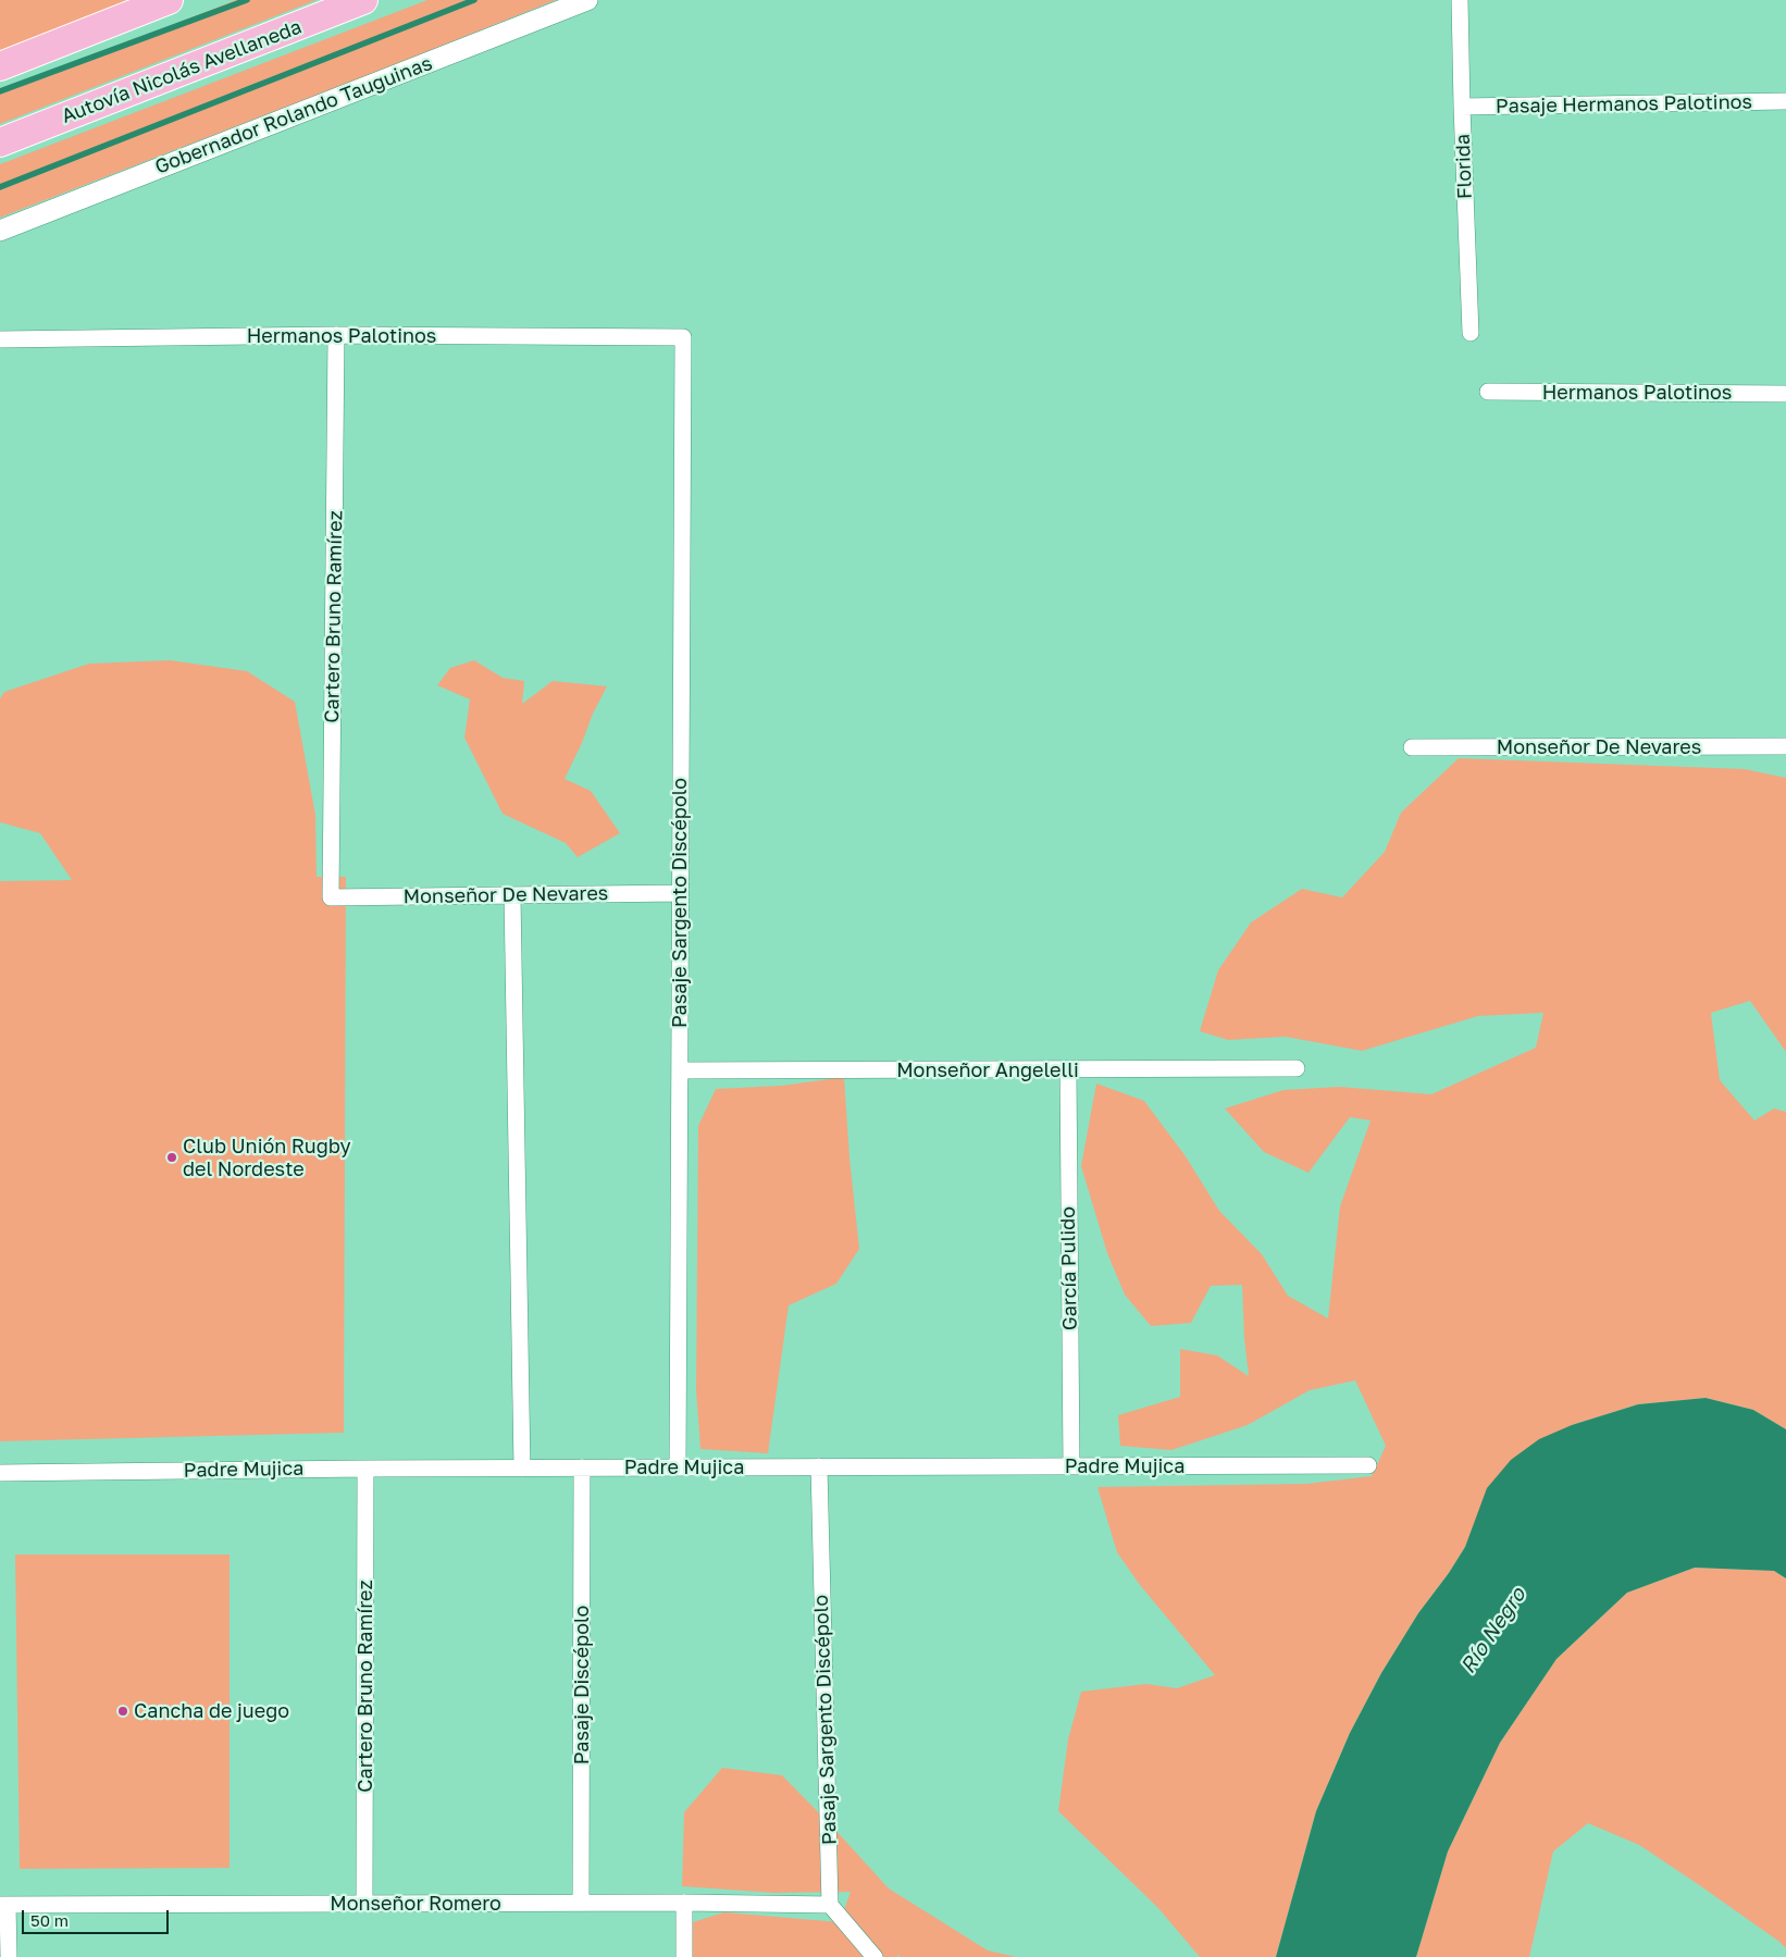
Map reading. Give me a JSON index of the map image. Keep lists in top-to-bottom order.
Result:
{
  "streets": {
    "highway": ["Autovía Nicolás Avellaneda"],
    "street": [
      "Pasaje Hermanos Palotinos",
      "Gobernador Rolando Tauguinas",
      "Florida",
      "Hermanos Palotinos",
      "Cartero Bruno Ramírez",
      "Monseñor De Nevares",
      "Pasaje Sargento Discépolo",
      "Monseñor Angelelli",
      "García Pulido",
      "Padre Mujica",
      "Pasaje Discépolo",
      "Monseñor Romero"
    ]
  },
  "crossings": [
    ["Pasaje Hermanos Palotinos", "Florida"],
    ["Hermanos Palotinos", "Cartero Bruno Ramírez"],
    ["Hermanos Palotinos", "Pasaje Sargento Discépolo"],
    ["Cartero Bruno Ramírez", "Monseñor De Nevares"],
    ["Cartero Bruno Ramírez", "Padre Mujica"],
    ["Cartero Bruno Ramírez", "Monseñor Romero"],
    ["Monseñor De Nevares", "Pasaje Sargento Discépolo"],
    ["Pasaje Sargento Discépolo", "Monseñor Angelelli"],
    ["Pasaje Sargento Discépolo", "Padre Mujica"],
    ["Pasaje Sargento Discépolo", "Monseñor Romero"],
    ["Monseñor Angelelli", "García Pulido"],
    ["García Pulido", "Padre Mujica"],
    ["Padre Mujica", "Pasaje Discépolo"],
    ["Pasaje Discépolo", "Monseñor Romero"]
  ],
  "water": ["Río Negro"],
  "places": ["Club Unión Rugby del Nordeste", "Cancha de juego"],
  "scale_bar": "50 m"
}
